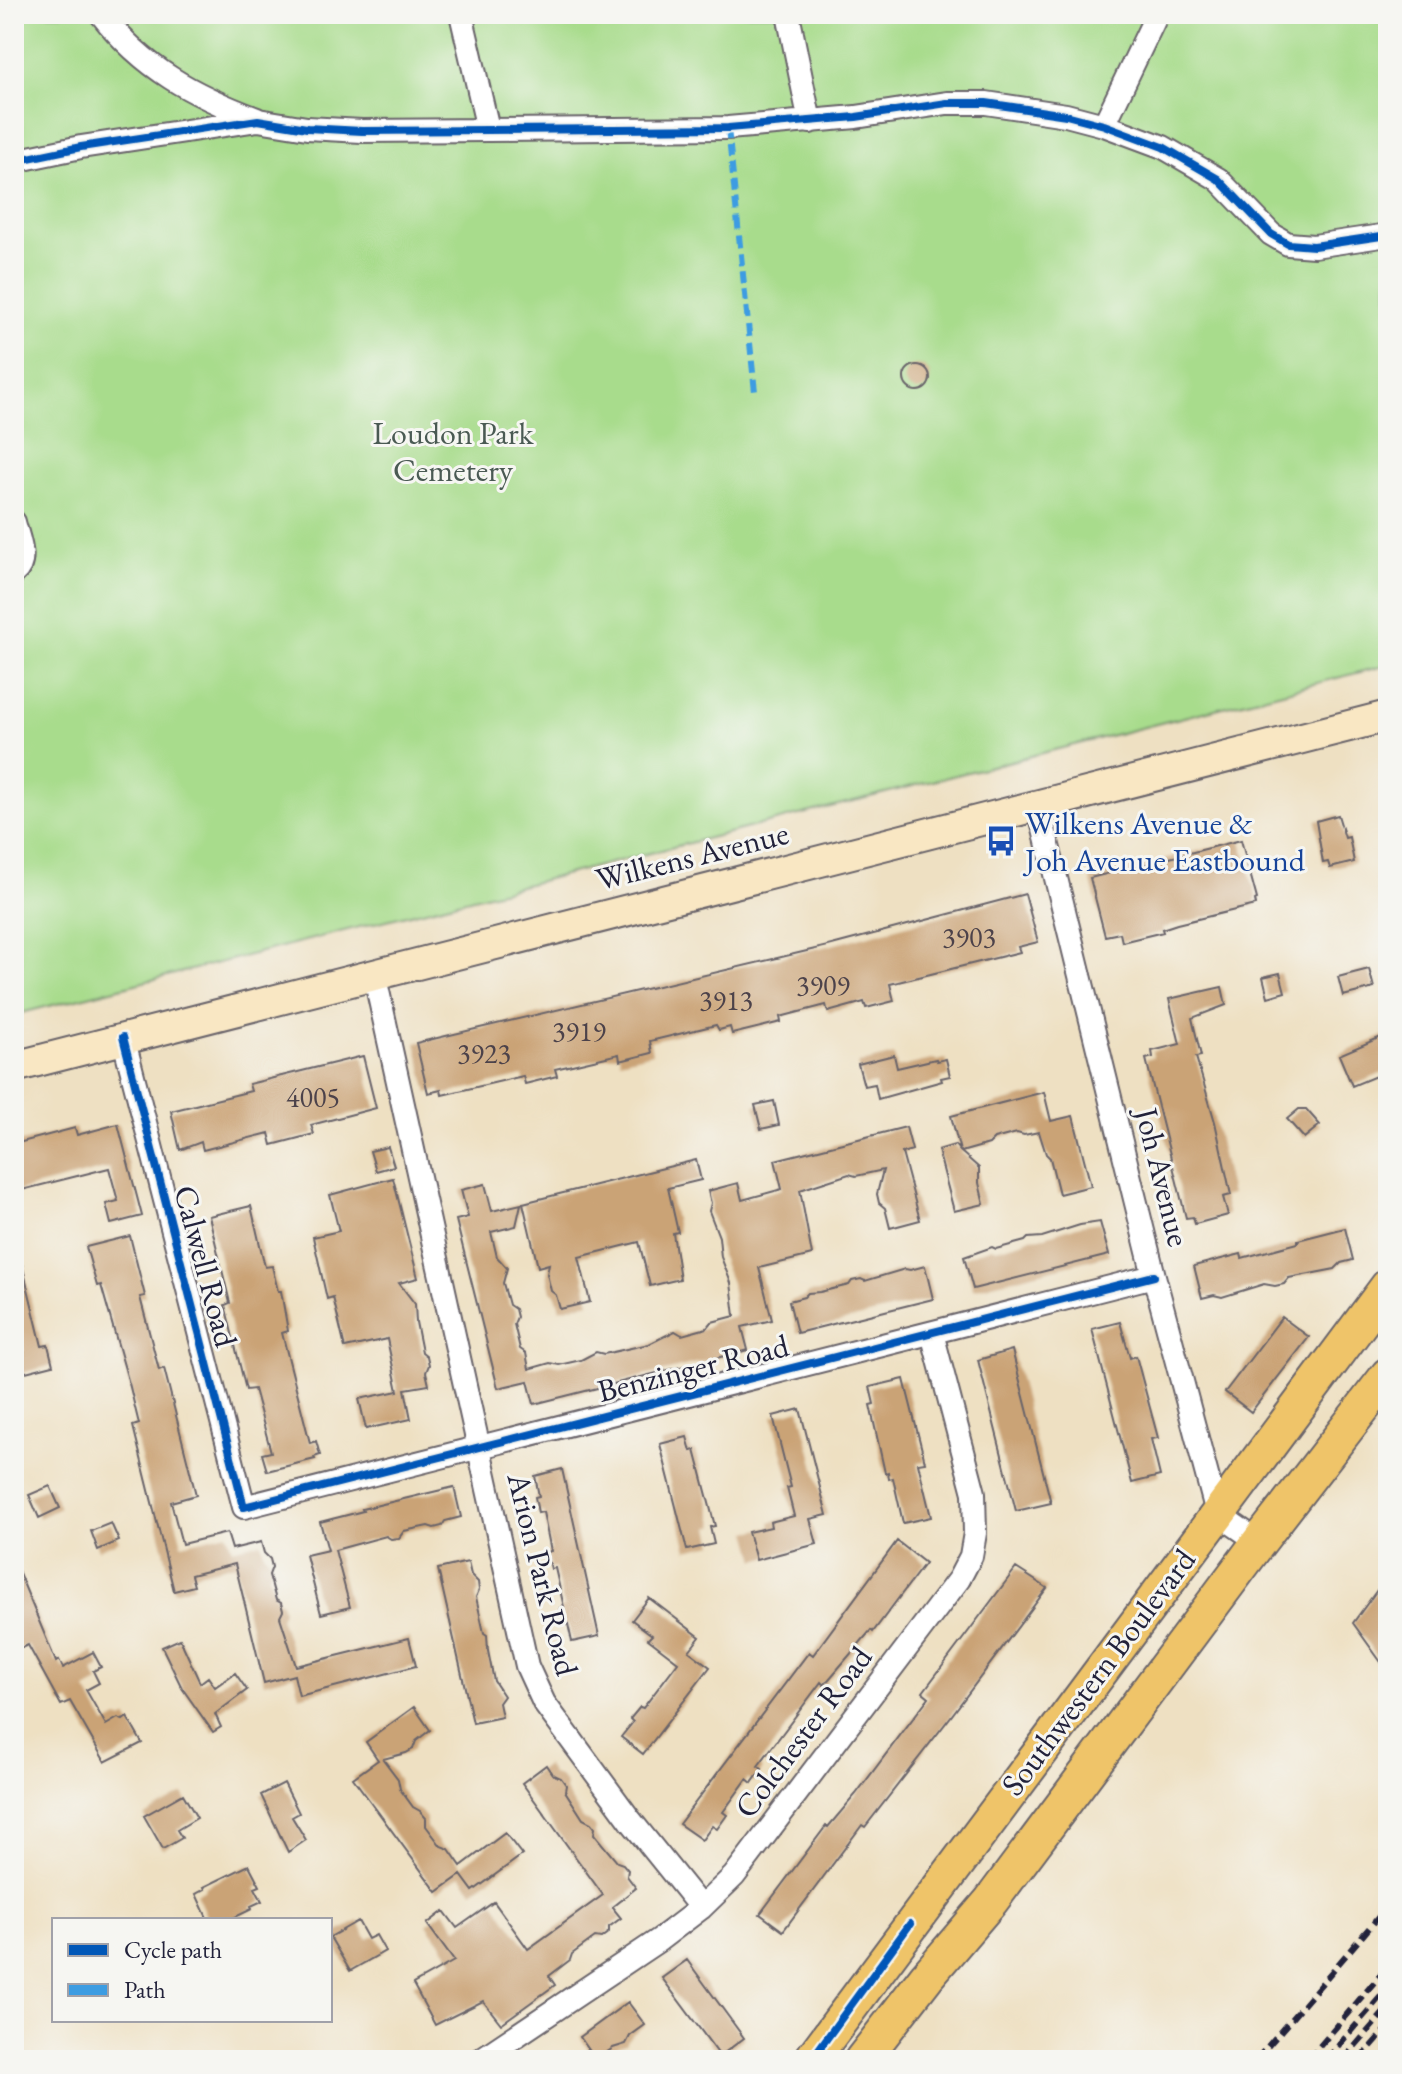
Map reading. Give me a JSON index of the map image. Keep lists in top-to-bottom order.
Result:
{
  "streets": {
    "main road": ["Wilkens Avenue", "Southwestern Boulevard"],
    "street": [
      "Joh Avenue",
      "Calwell Road",
      "Benzinger Road",
      "Arion Park Road",
      "Colchester Road"
    ]
  },
  "crossings": [
    ["Wilkens Avenue", "Joh Avenue"],
    ["Wilkens Avenue", "Calwell Road"],
    ["Wilkens Avenue", "Arion Park Road"],
    ["Joh Avenue", "Benzinger Road"],
    ["Joh Avenue", "Southwestern Boulevard"],
    ["Calwell Road", "Benzinger Road"],
    ["Benzinger Road", "Arion Park Road"],
    ["Benzinger Road", "Colchester Road"],
    ["Arion Park Road", "Colchester Road"]
  ],
  "parks": ["Loudon Park Cemetery"],
  "places": {
    "bus stop": ["Wilkens Avenue & Joh Avenue Eastbound"]
  },
  "house_numbers": [
    "3903",
    "3909",
    "3913",
    "3919",
    "3923",
    "4005"
  ],
  "legend": ["Cycle path", "Path"]
}
